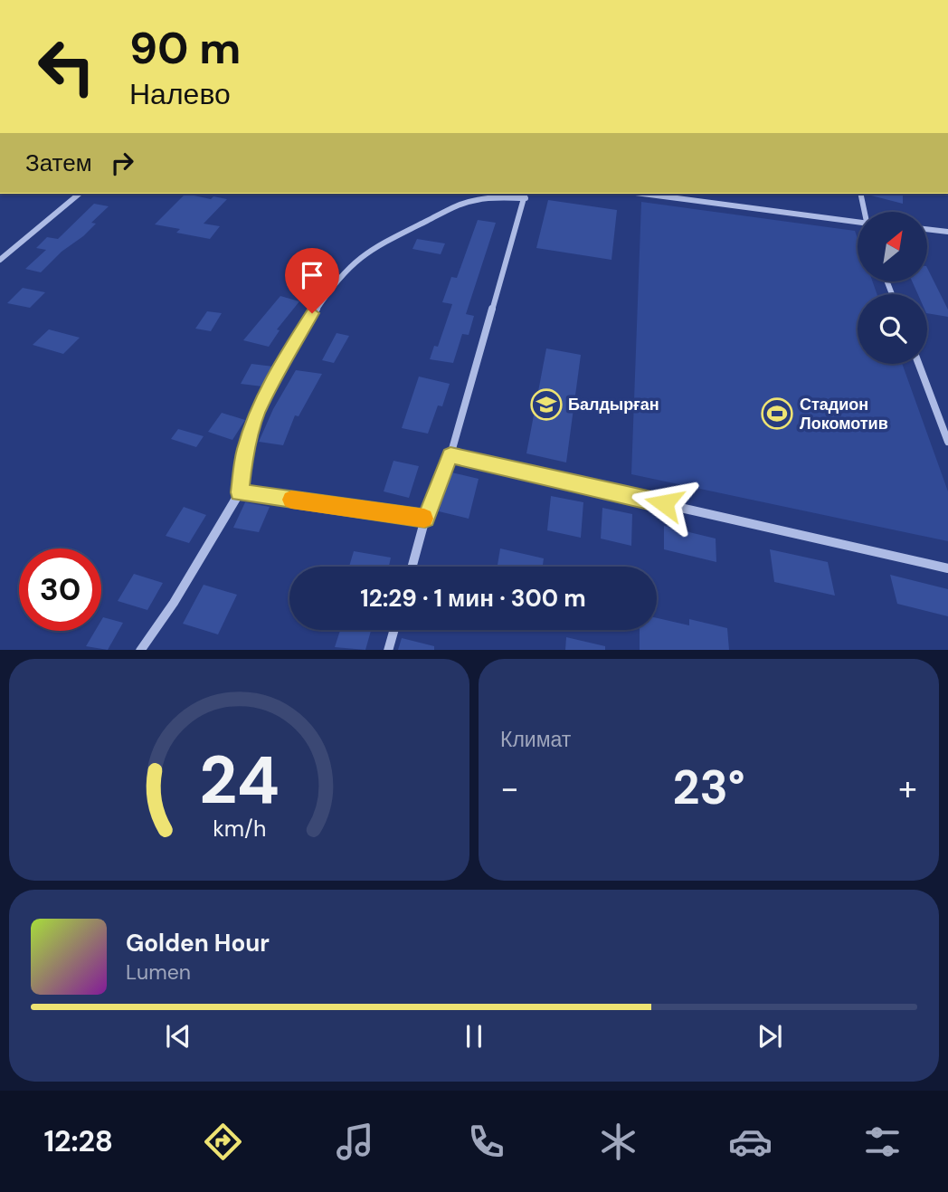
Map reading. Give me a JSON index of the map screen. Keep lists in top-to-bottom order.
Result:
{
  "places": {
    "school or university": ["Балдырған"],
    "sports": ["Стадион Локомотив"]
  },
  "north": "top right",
  "page": {
    "turn": ["90 m", "Налево"],
    "then": "Затем",
    "limit": "30",
    "trip": "12:29 · 1 мин · 300 m",
    "tile": "Климат",
    "heat": ["−", "23°", "+"],
    "song": ["Golden Hour", "Lumen"],
    "tabs": "12:28",
    "gauge": ["24", "km/h"]
  }
}
